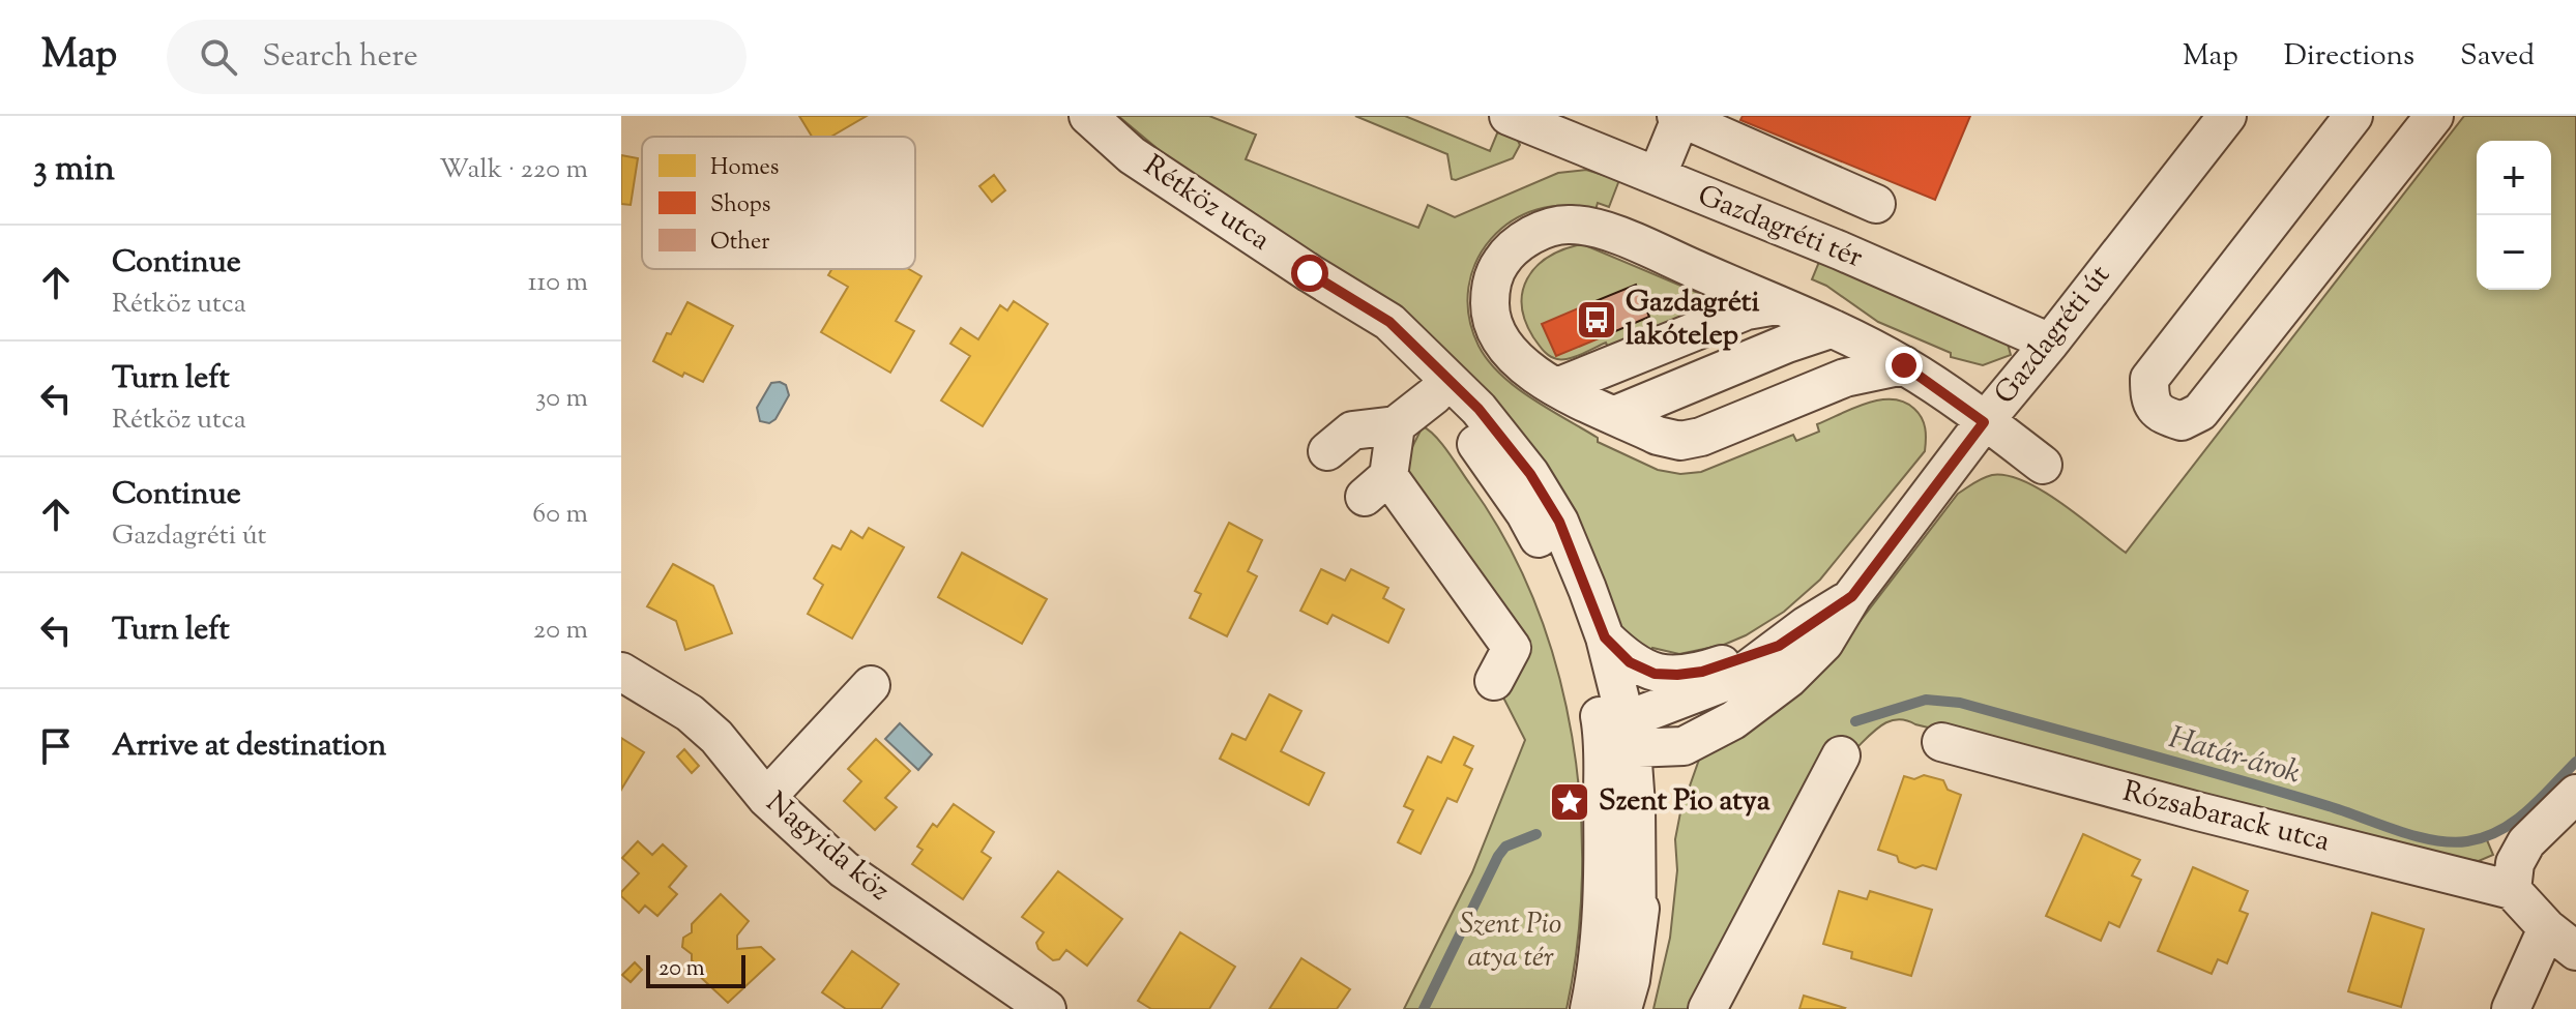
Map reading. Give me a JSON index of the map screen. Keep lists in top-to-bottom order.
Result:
{
  "streets": {
    "street": [
      "Rétköz utca",
      "Gazdagréti tér",
      "Gazdagréti út",
      "Rózsabarack utca",
      "Nagyida köz"
    ]
  },
  "crossings": [
    ["Rétköz utca", "Gazdagréti út"],
    ["Gazdagréti tér", "Gazdagréti út"]
  ],
  "water": ["Határ-árok"],
  "parks": ["Szent Pio atya tér"],
  "places": {
    "bus stop": ["Gazdagréti lakótelep"],
    "place": ["Szent Pio atya"]
  },
  "legend": ["Homes", "Shops", "Other"],
  "scale_bar": "20 m",
  "page": {
    "header": "Map",
    "search": "Search here",
    "nav": ["Map", "Directions", "Saved"],
    "heading": ["3 min", "Walk · 220 m"],
    "map_buttons": ["+", "−"],
    "list": [
      ["Continue", "Rétköz utca", "110 m"],
      ["Turn left", "Rétköz utca", "30 m"],
      ["Continue", "Gazdagréti út", "60 m"],
      ["Turn left", "20 m"],
      "Arrive at destination"
    ],
    "scale": "20 m"
  }
}
